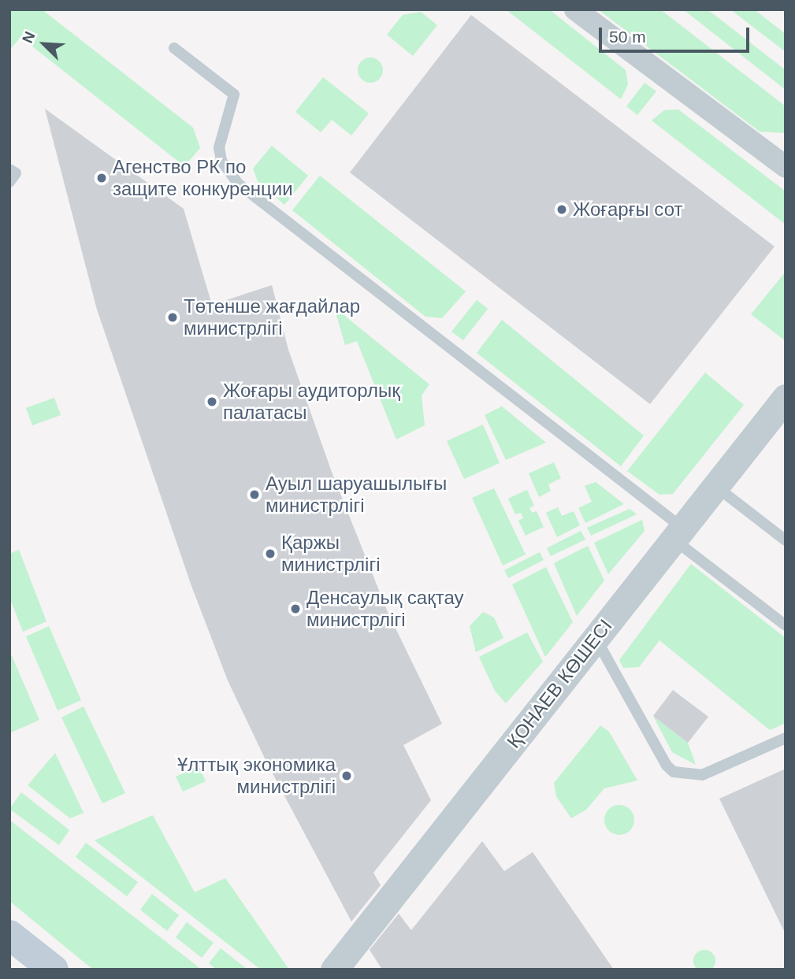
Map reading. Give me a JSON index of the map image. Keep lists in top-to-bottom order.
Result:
{
  "streets": {
    "street": ["ҚОНАЕВ КӨШЕСІ"]
  },
  "places": [
    "Агенство РК по защите конкуренции",
    "Жоғарғы сот",
    "Төтенше жағдайлар министрлігі",
    "Жоғары аудиторлық палатасы",
    "Ауыл шаруашылығы министрлігі",
    "Қаржы министрлігі",
    "Денсаулық сақтау министрлігі",
    "Ұлттық экономика министрлігі"
  ],
  "scale_bar": "50 m",
  "north": "top left"
}
